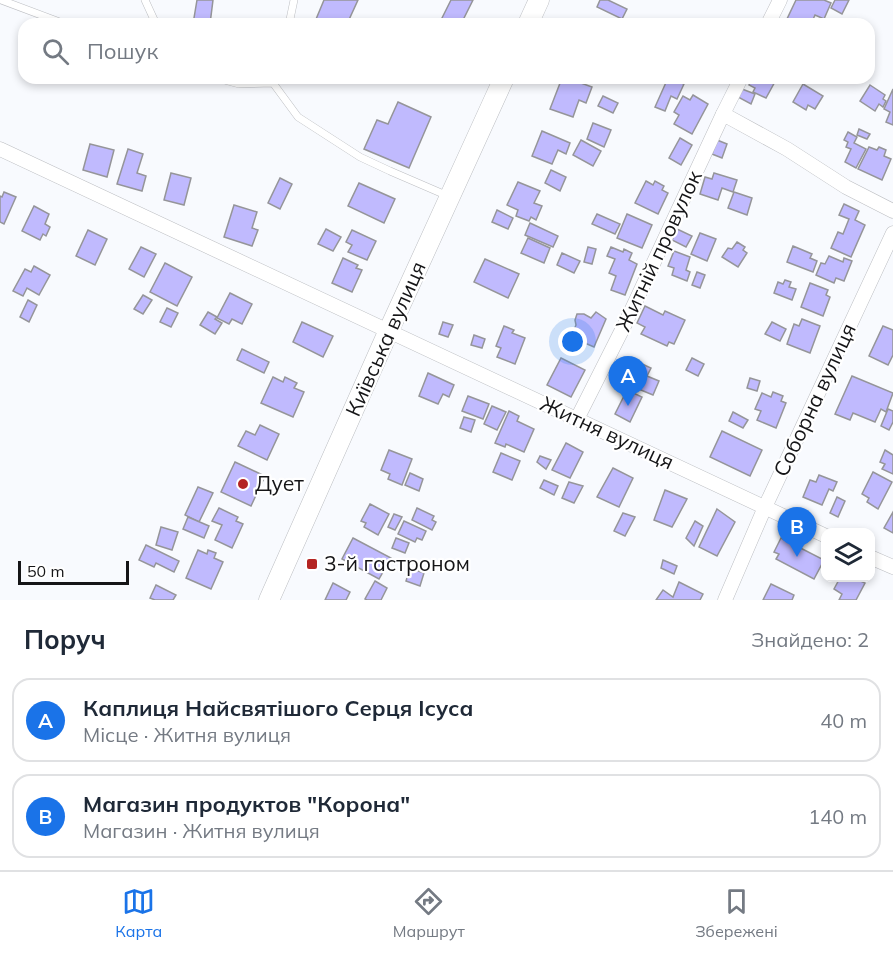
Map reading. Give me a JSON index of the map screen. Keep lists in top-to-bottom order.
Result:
{
  "streets": {
    "street": [
      "Житній провулок",
      "Київська вулиця",
      "Соборна вулиця",
      "Житня вулиця"
    ]
  },
  "crossings": [
    ["Житній провулок", "Житня вулиця"],
    ["Київська вулиця", "Житня вулиця"],
    ["Соборна вулиця", "Житня вулиця"]
  ],
  "places": {
    "other": ["Дует"],
    "transit": ["3-й гастроном"]
  },
  "scale_bar": "50 m",
  "page": {
    "search": "Пошук",
    "pins": ["A", "B"],
    "scale": "50 m",
    "heading": ["Поруч", "Знайдено: 2"],
    "list": [
      {
        "mark": "A",
        "name": "Каплиця Найсвятішого Серця Ісуса",
        "note": "Місце · Житня вулиця",
        "value": "40 m"
      },
      {
        "mark": "B",
        "name": "Магазин продуктов \"Корона\"",
        "note": "Магазин · Житня вулиця",
        "value": "140 m"
      }
    ],
    "nav": ["Карта", "Маршрут", "Збережені"]
  }
}
